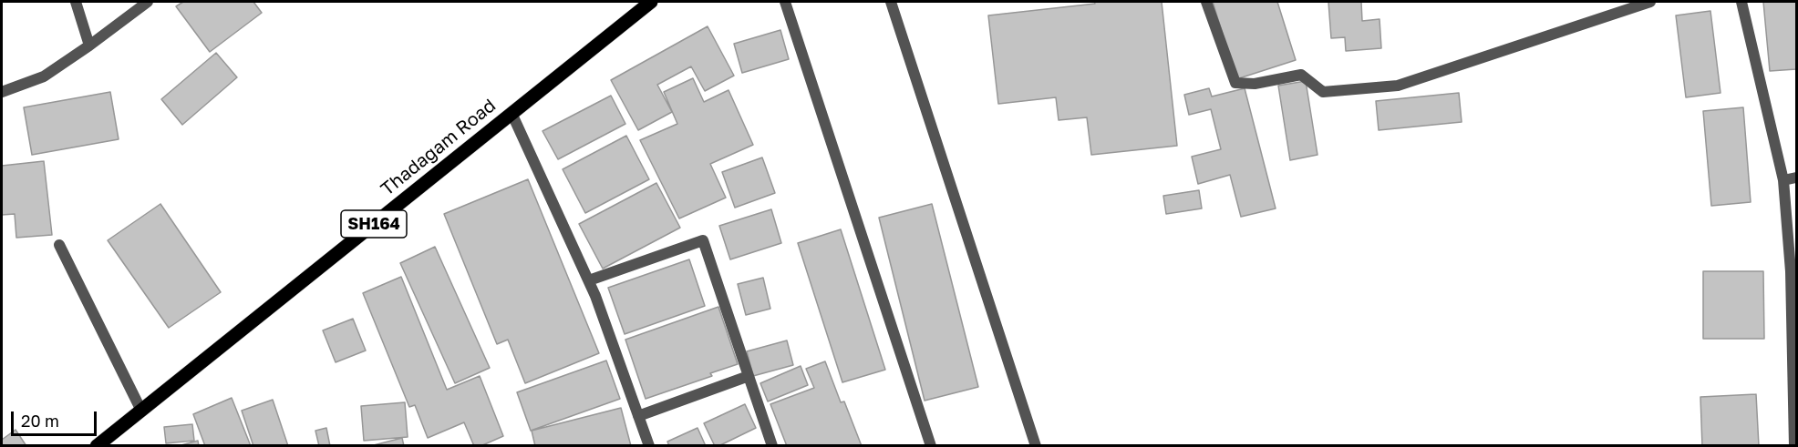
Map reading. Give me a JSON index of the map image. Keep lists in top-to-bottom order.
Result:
{
  "streets": {
    "main road": ["Thadagam Road", "SH164"]
  },
  "scale_bar": "20 m"
}
